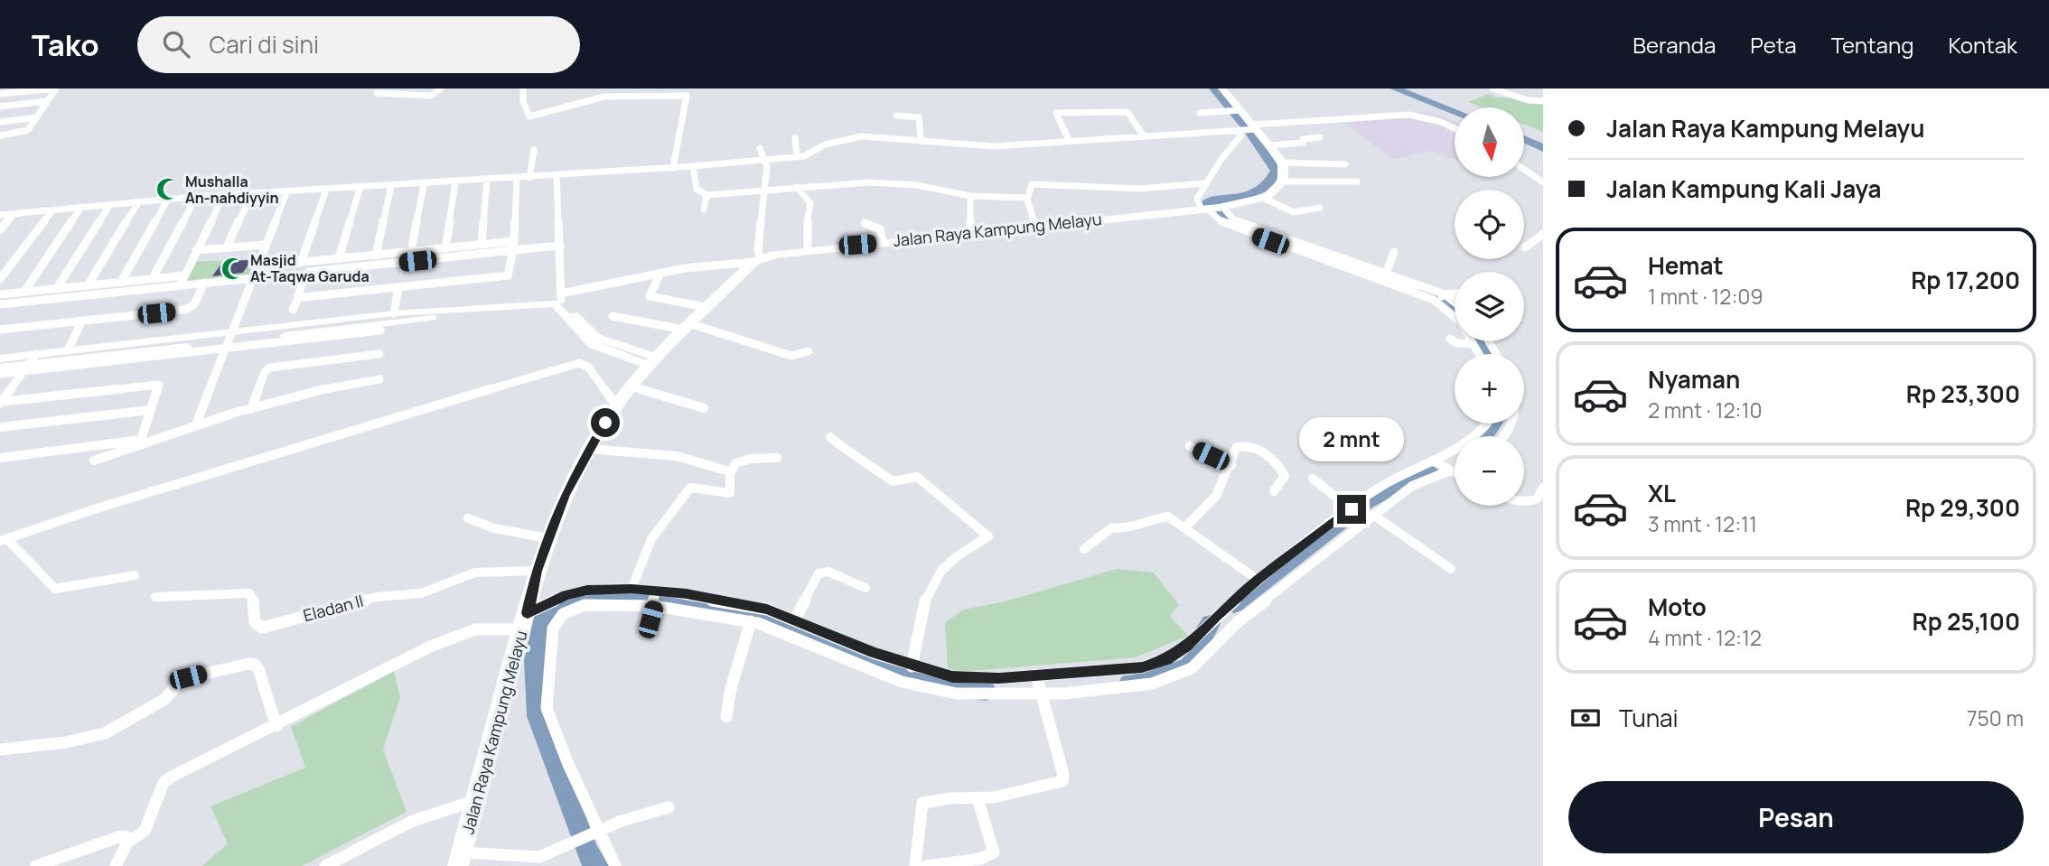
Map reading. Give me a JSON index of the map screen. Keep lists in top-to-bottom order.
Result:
{
  "streets": {
    "main road": ["Jalan Raya Kampung Melayu"],
    "street": ["Eladan II"]
  },
  "crossings": [
    ["Jalan Raya Kampung Melayu", "Eladan II"]
  ],
  "places": {
    "mosque": ["Mushalla An-nahdiyyin", "Masjid At-Taqwa Garuda"]
  },
  "north": "bottom",
  "page": {
    "header": "Tako",
    "search": "Cari di sini",
    "nav": [
      "Beranda",
      "Peta",
      "Tentang",
      "Kontak"
    ],
    "banner": ["Jalan Raya Kampung Melayu", "Jalan Kampung Kali Jaya"],
    "map_buttons": ["+", "−"],
    "list": [
      {
        "name": "Hemat",
        "note": "1 mnt · 12:09",
        "value": "Rp 17,200"
      },
      {
        "name": "Nyaman",
        "note": "2 mnt · 12:10",
        "value": "Rp 23,300"
      },
      {
        "name": "XL",
        "note": "3 mnt · 12:11",
        "value": "Rp 29,300"
      },
      {
        "name": "Moto",
        "note": "4 mnt · 12:12",
        "value": "Rp 25,100"
      }
    ],
    "bubble": "2 mnt",
    "pay": ["Tunai", "750 m"],
    "buttons": "Pesan"
  }
}
